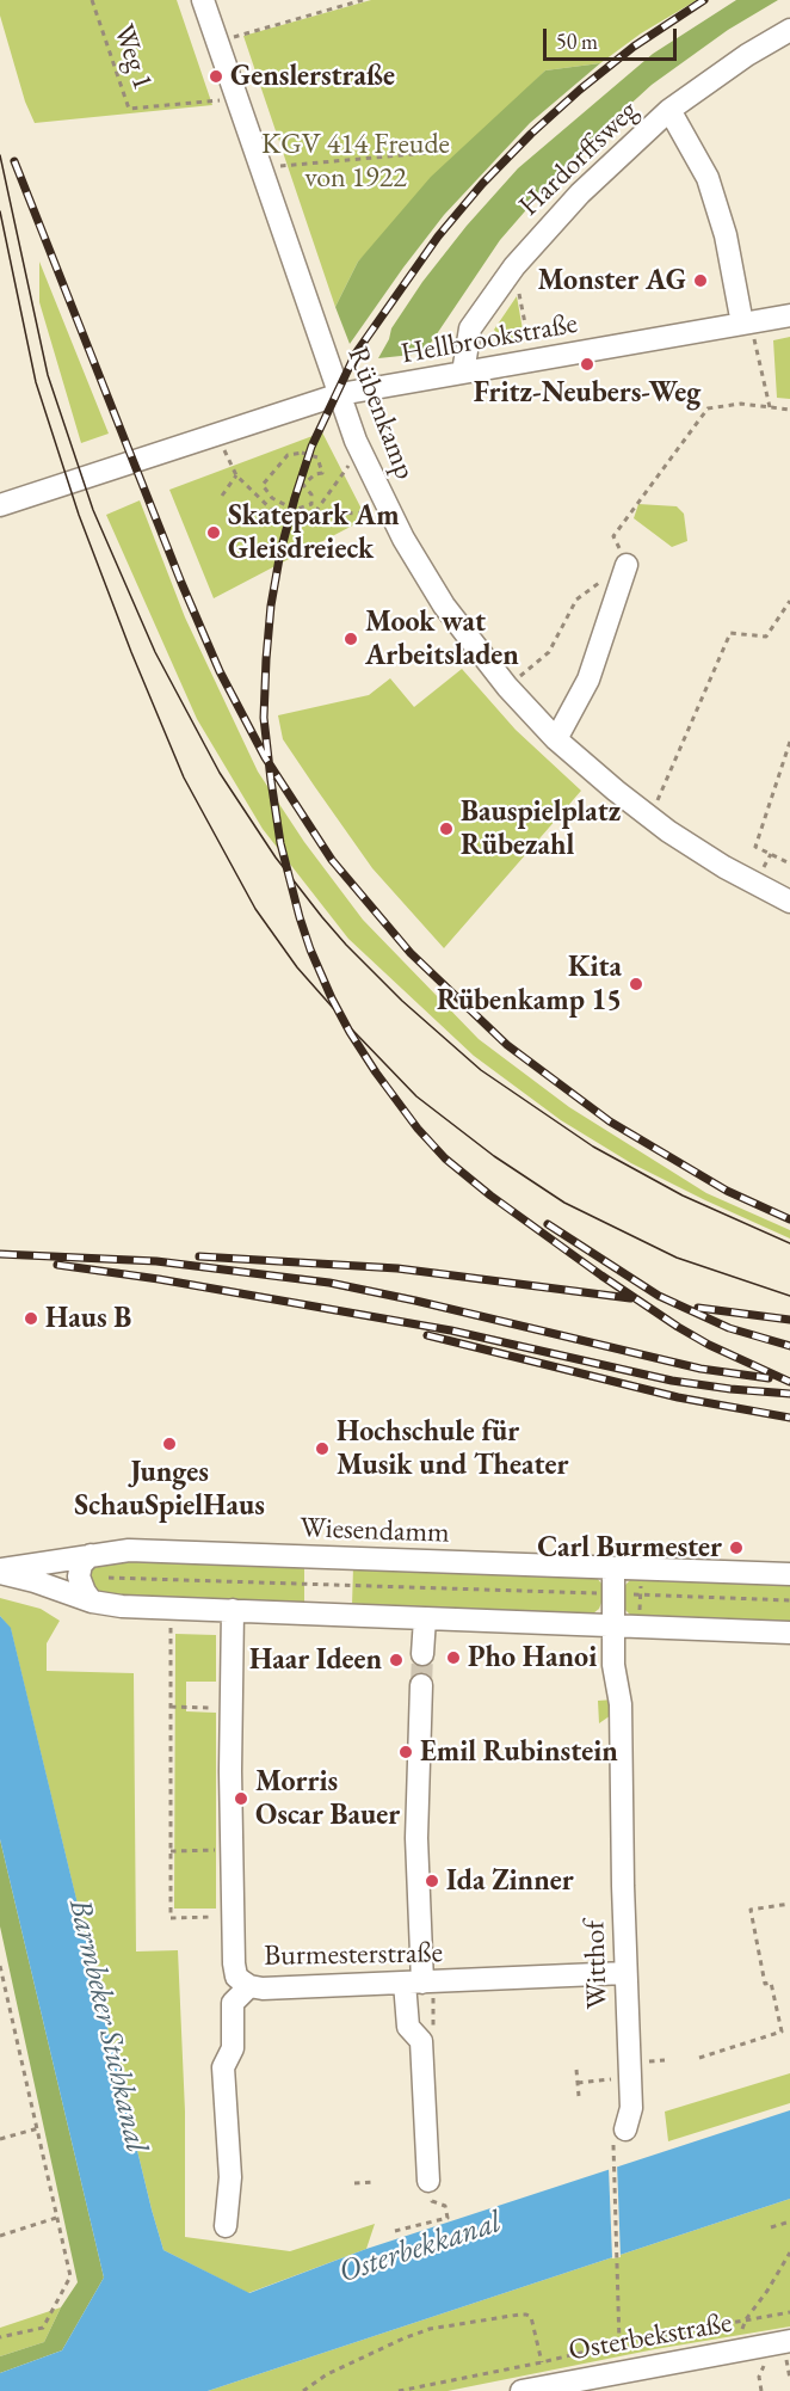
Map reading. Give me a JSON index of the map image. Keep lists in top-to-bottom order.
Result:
{
  "streets": {
    "street": [
      "Hardorffsweg",
      "Hellbrookstraße",
      "Rübenkamp",
      "Wiesendamm",
      "Burmesterstraße",
      "Witthof",
      "Osterbekstraße"
    ],
    "path": ["Weg 1"]
  },
  "crossings": [
    ["Weg 1", "Rübenkamp"],
    ["Hardorffsweg", "Hellbrookstraße"],
    ["Hellbrookstraße", "Rübenkamp"],
    ["Wiesendamm", "Burmesterstraße"],
    ["Wiesendamm", "Witthof"],
    ["Burmesterstraße", "Witthof"]
  ],
  "water": ["Barmbeker Stichkanal", "Osterbekkanal"],
  "parks": ["KGV 414 Freude von 1922"],
  "places": [
    "Genslerstraße",
    "Monster AG",
    "Fritz-Neubers-Weg",
    "Skatepark Am Gleisdreieck",
    "Mook wat Arbeitsladen",
    "Bauspielplatz Rübezahl",
    "Kita Rübenkamp 15",
    "Haus B",
    "Junges SchauSpielHaus",
    "Hochschule für Musik und Theater",
    "Carl Burmester",
    "Pho Hanoi",
    "Haar Ideen",
    "Emil Rubinstein",
    "Morris Oscar Bauer",
    "Ida Zinner"
  ],
  "scale_bar": "50 m"
}
